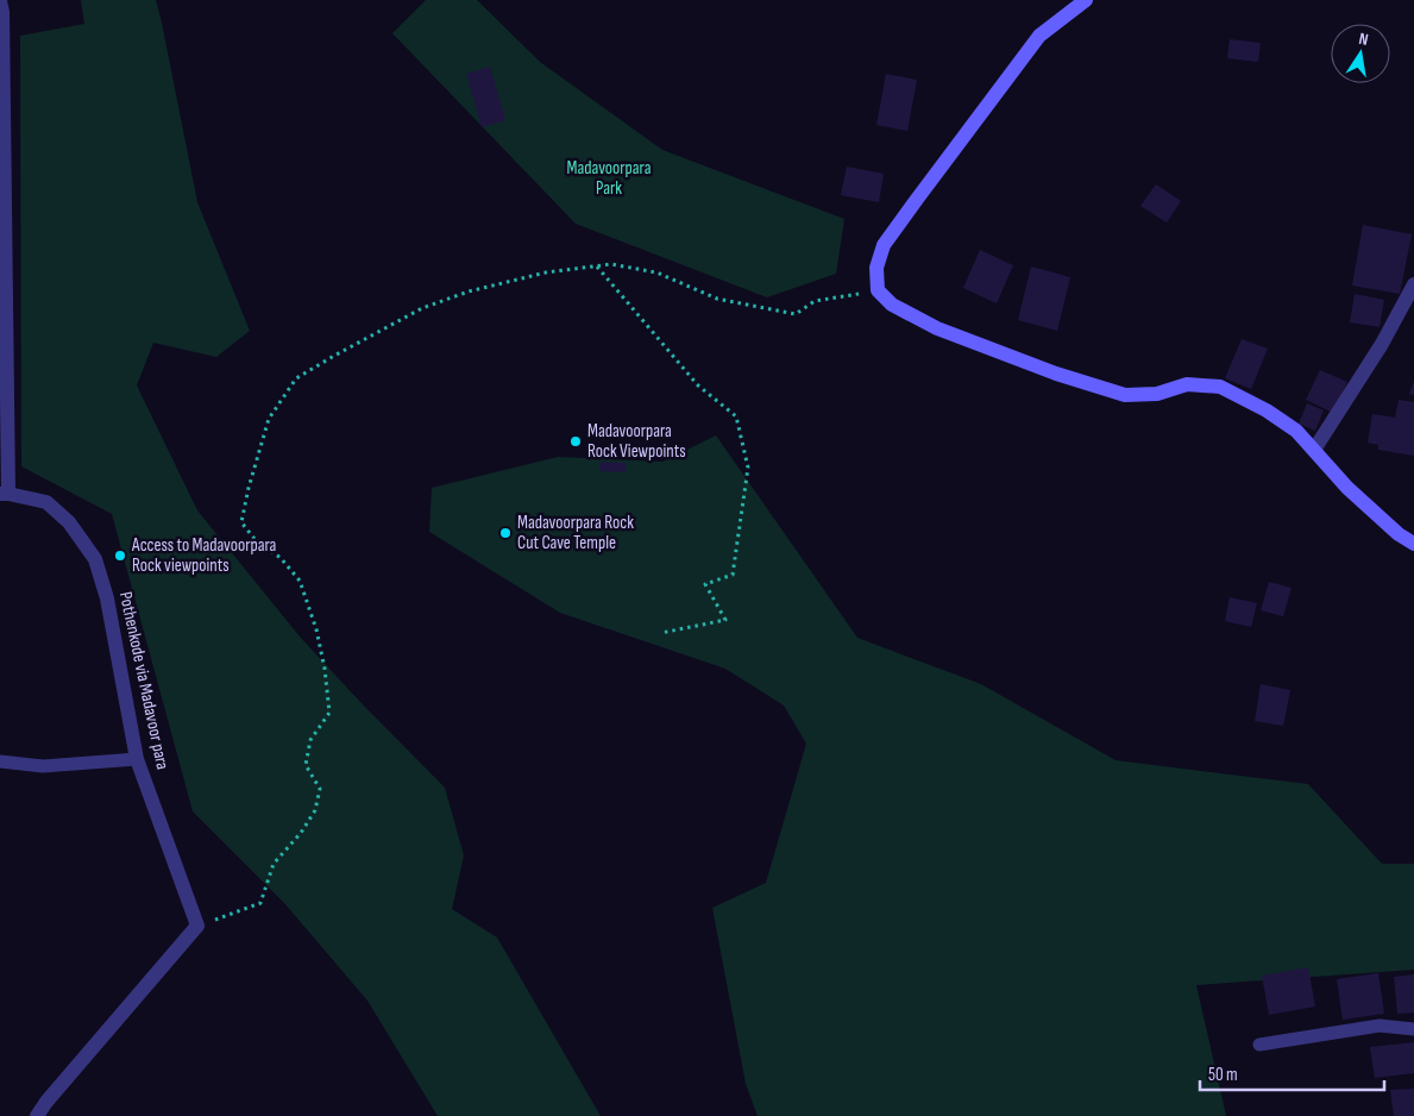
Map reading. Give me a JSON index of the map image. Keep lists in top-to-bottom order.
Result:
{
  "streets": {
    "street": ["Pothenkode via Madavoor para"]
  },
  "parks": ["Madavoorpara Park"],
  "places": ["Madavoorpara Rock Viewpoints", "Madavoorpara Rock Cut Cave Temple", "Access to Madavoorpara Rock viewpoints"],
  "scale_bar": "50 m",
  "north": "top"
}
